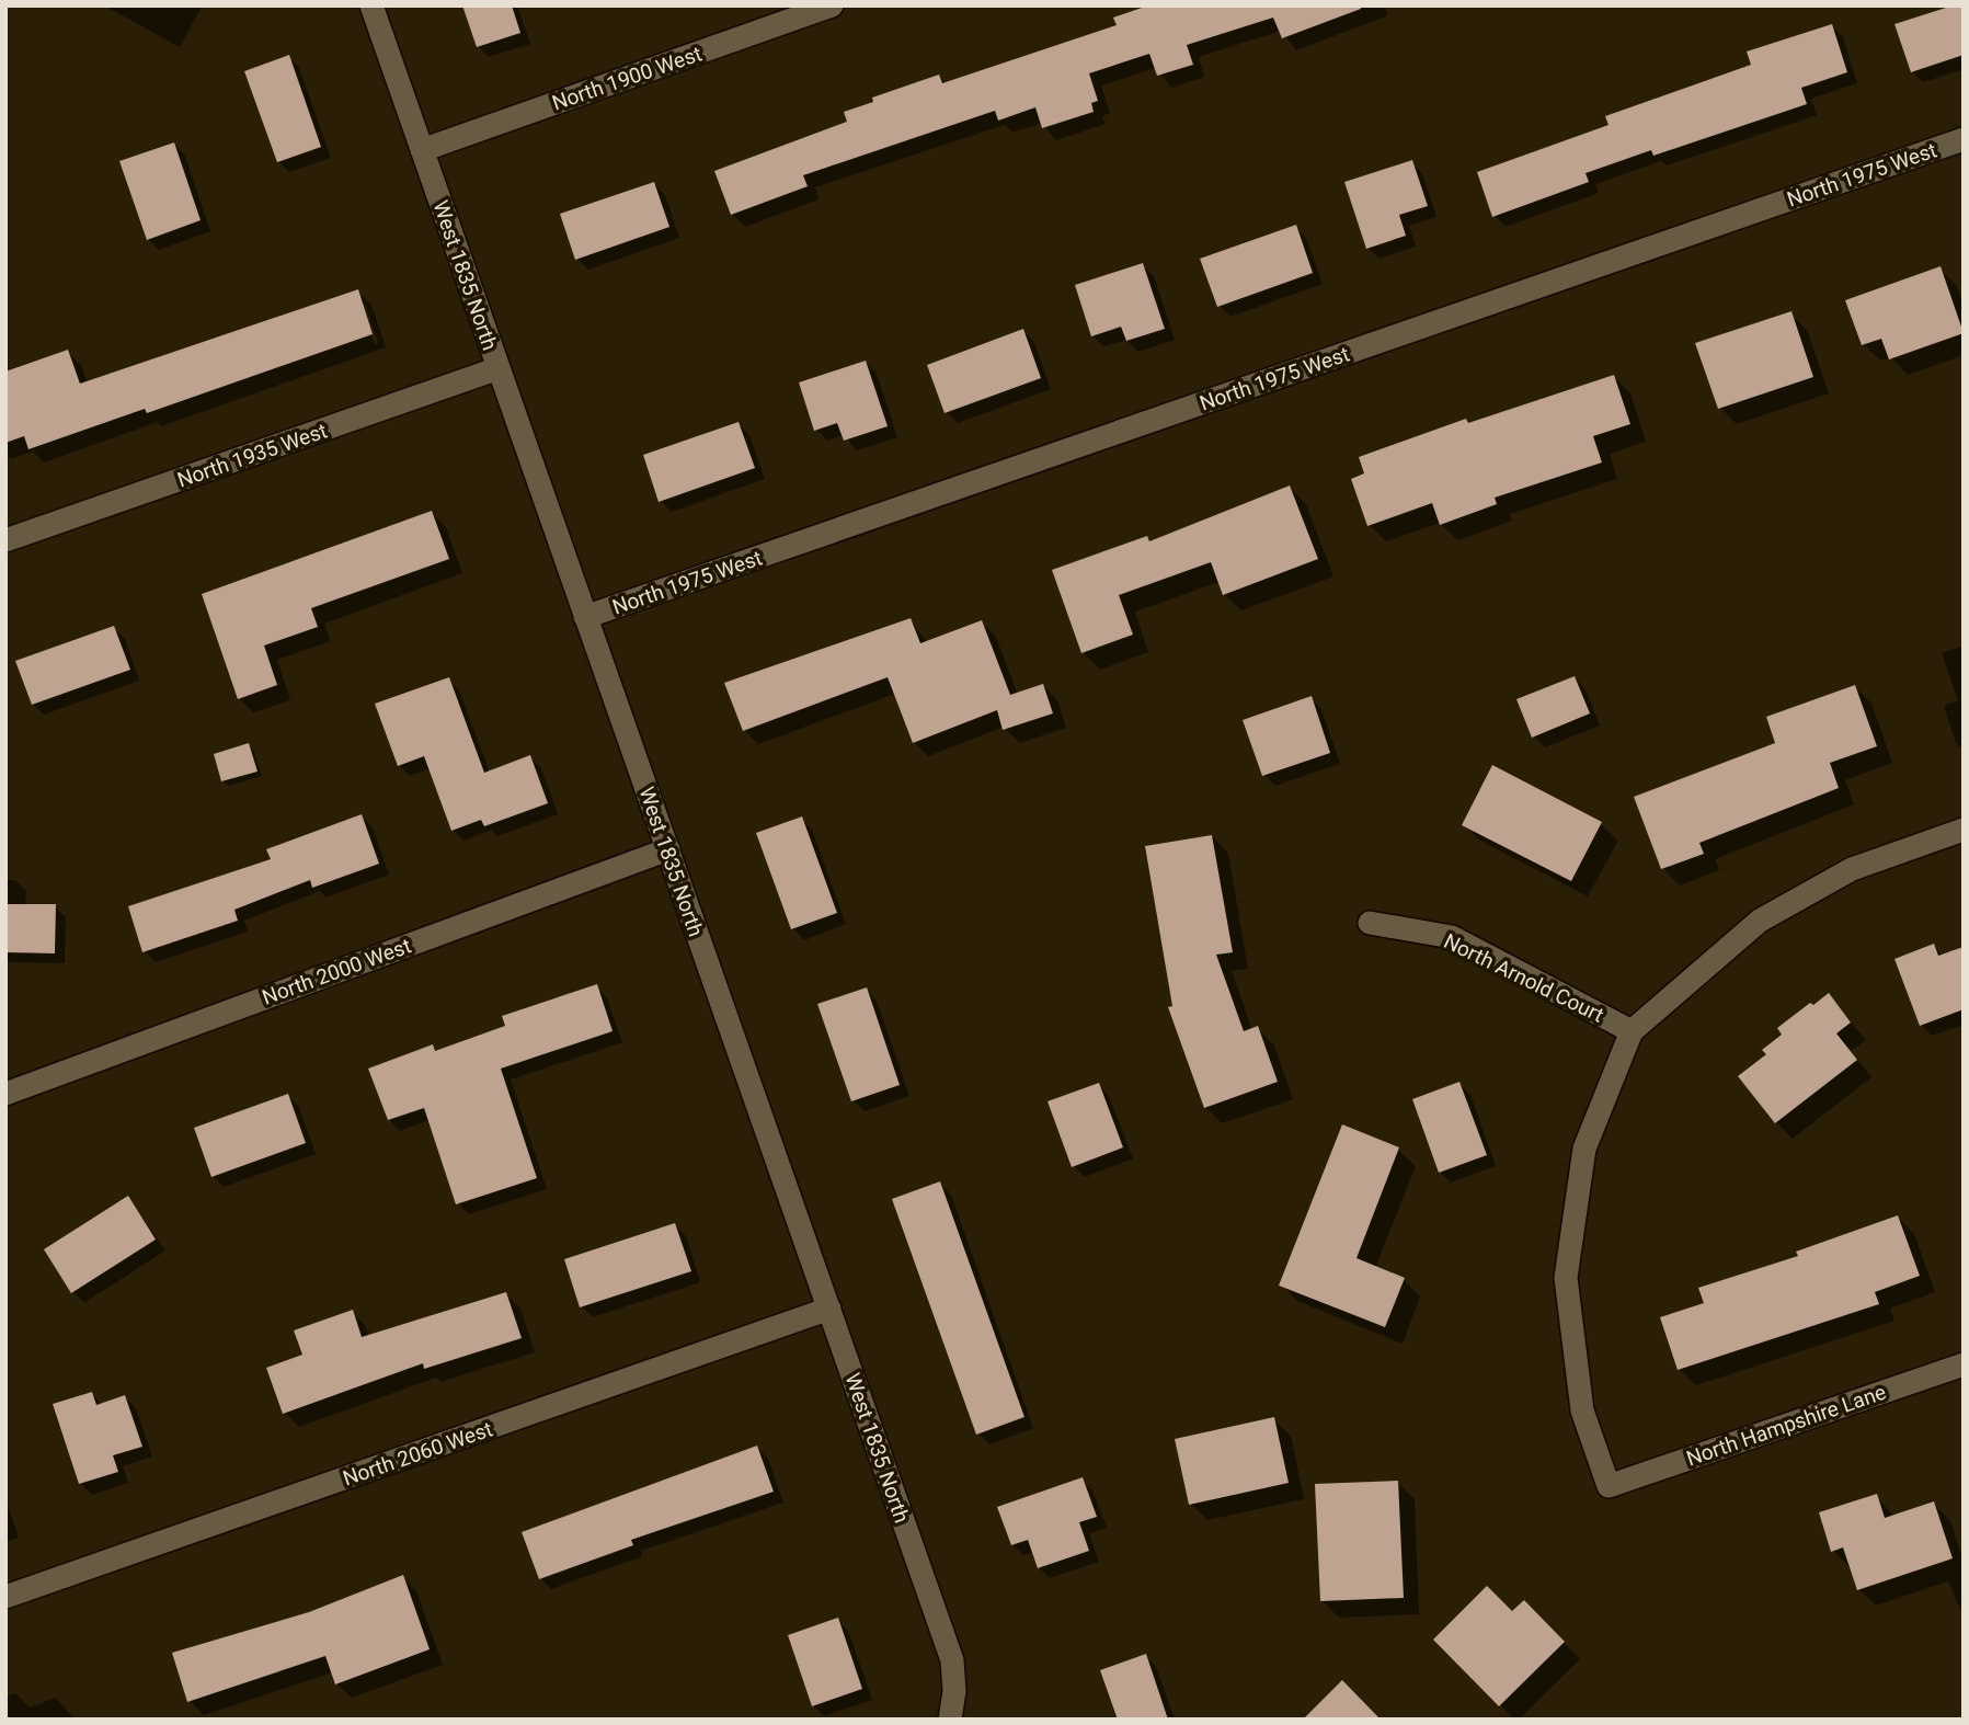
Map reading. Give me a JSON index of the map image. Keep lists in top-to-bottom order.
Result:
{
  "streets": {
    "street": [
      "North 1900 West",
      "North 1975 West",
      "West 1835 North",
      "North 1935 West",
      "North 2000 West",
      "North Arnold Court",
      "North Hampshire Lane",
      "North 2060 West"
    ]
  },
  "crossings": [
    ["North 1900 West", "West 1835 North"],
    ["North 1975 West", "West 1835 North"],
    ["West 1835 North", "North 1935 West"],
    ["West 1835 North", "North 2000 West"],
    ["West 1835 North", "North 2060 West"],
    ["North Arnold Court", "North Hampshire Lane"]
  ]
}
